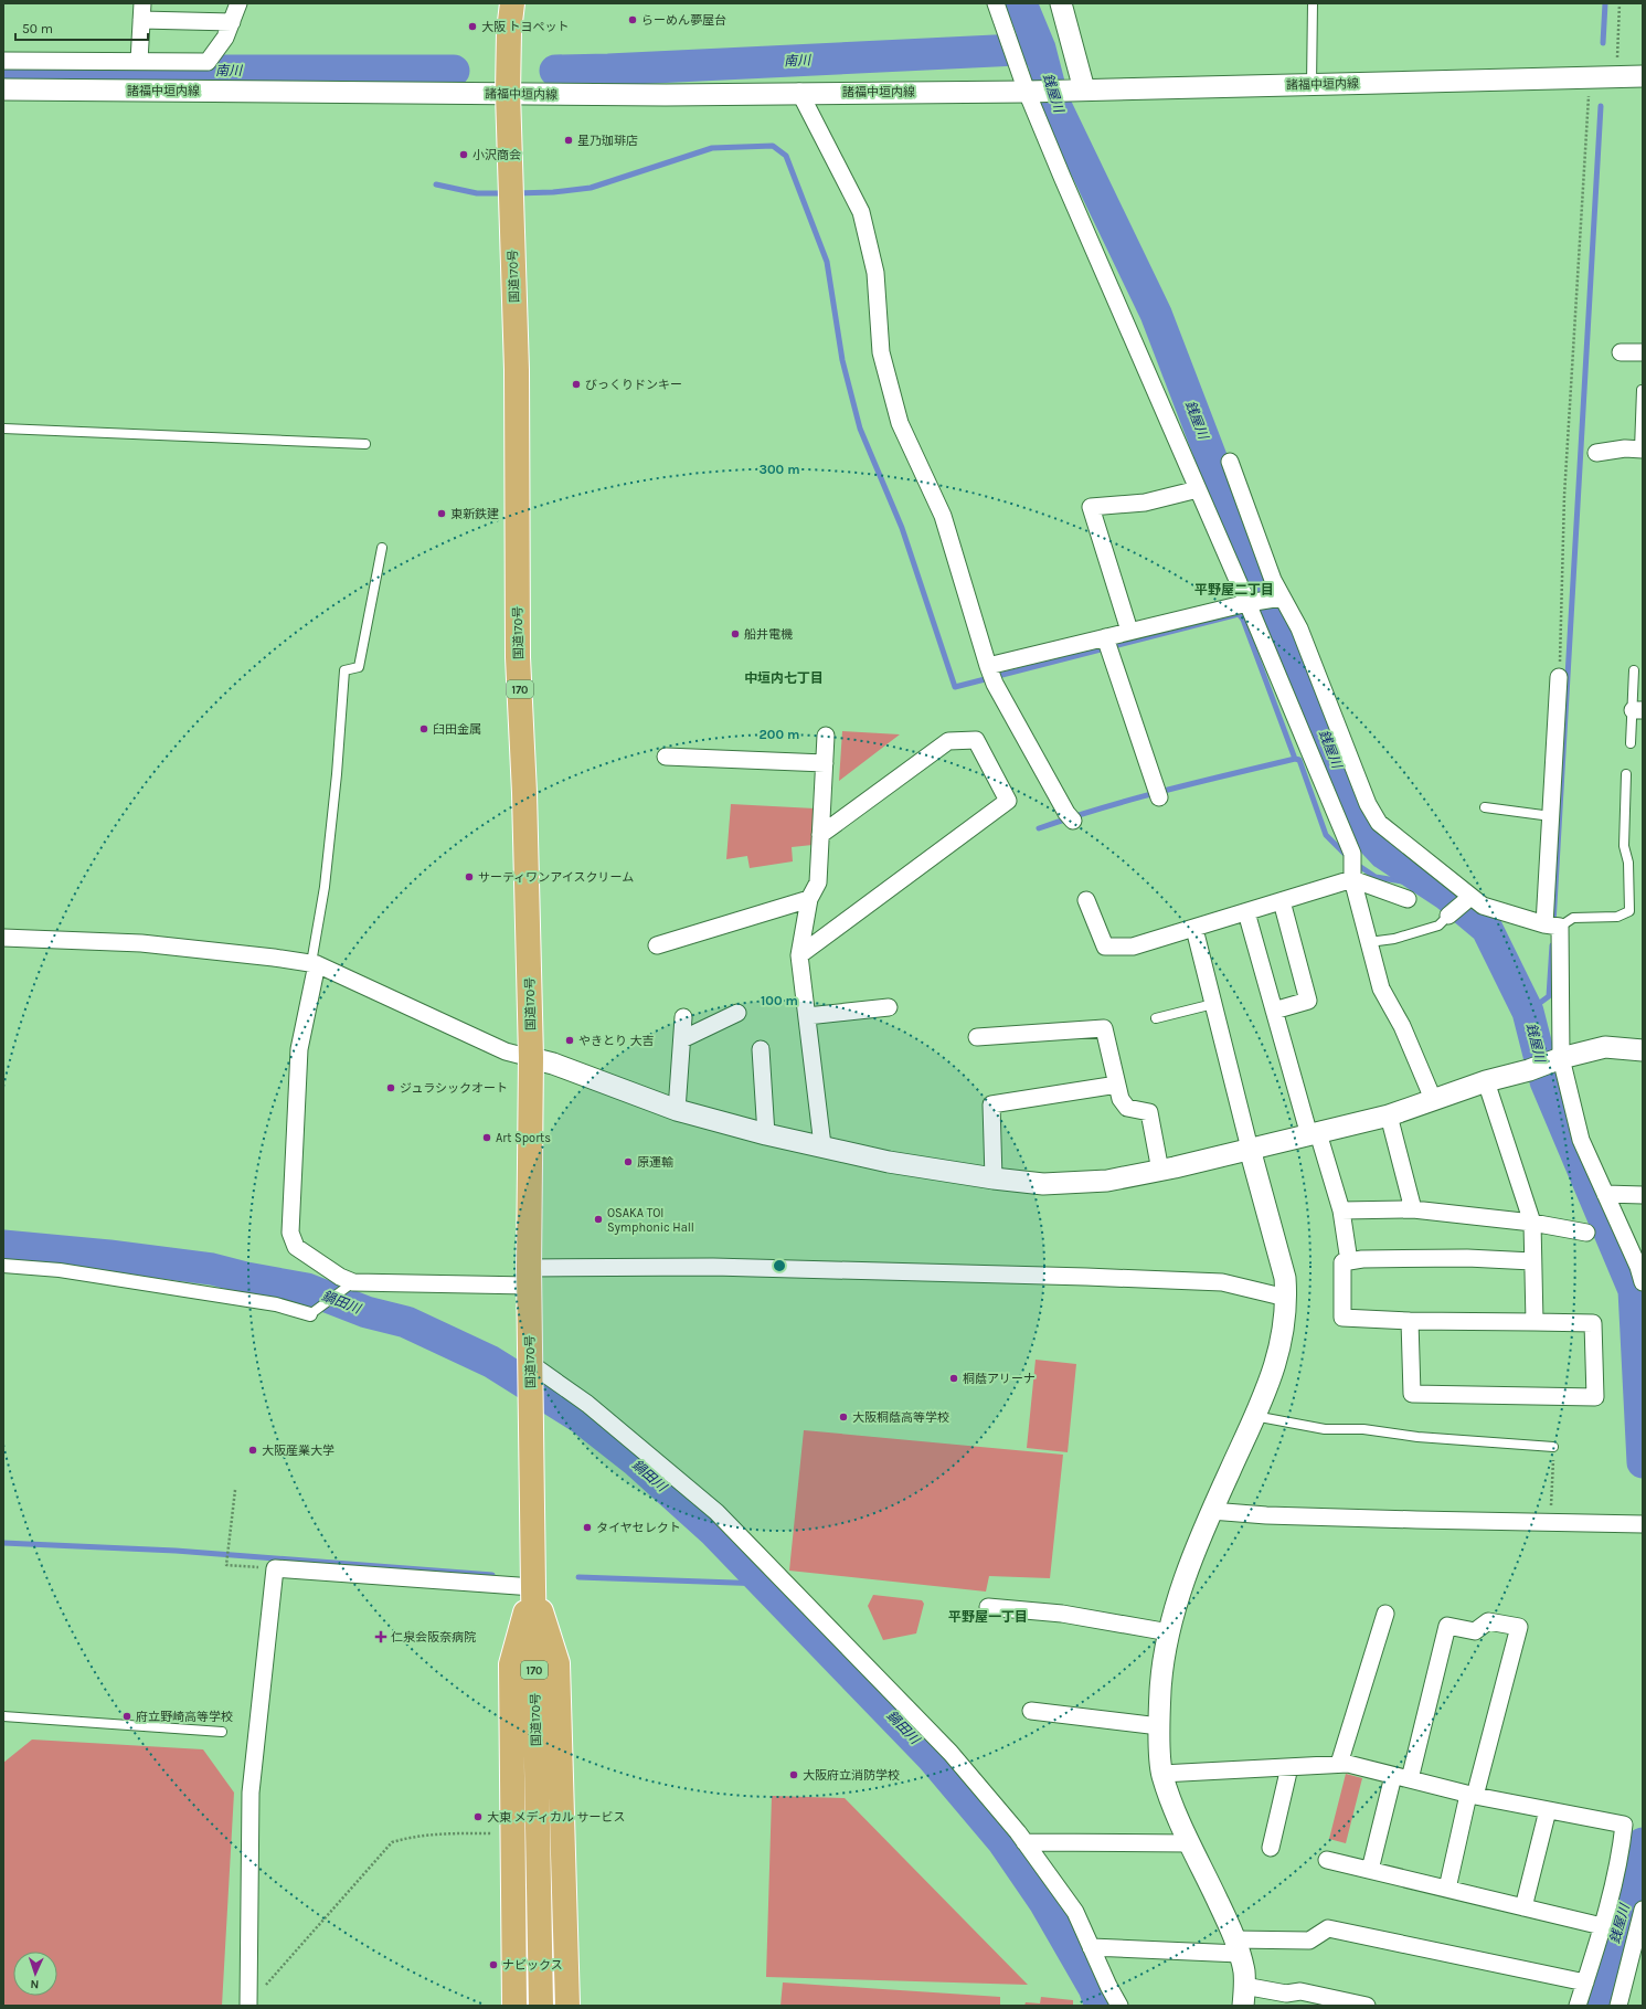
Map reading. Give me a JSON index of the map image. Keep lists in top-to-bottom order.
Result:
{
  "streets": {
    "highway": ["国道170号", "170"],
    "street": ["諸福中垣内線"]
  },
  "crossings": [
    ["諸福中垣内線", "国道170号"],
    ["国道170号", "170"]
  ],
  "districts": ["平野屋二丁目", "中垣内七丁目", "平野屋一丁目"],
  "water": ["南川", "銭屋川", "鍋田川"],
  "places": {
    "other": [
      "らーめん夢屋台",
      "大阪 トヨペット",
      "星乃珈琲店",
      "小沢商会",
      "びっくりドンキー",
      "東新鉄建",
      "船井電機",
      "臼田金属",
      "サーティワンアイスクリーム",
      "やきとり 大吉",
      "ジュラシックオート",
      "Art Sports",
      "原運輸",
      "OSAKA TOI Symphonic Hall",
      "桐蔭アリーナ",
      "大阪桐蔭高等学校",
      "大阪産業大学",
      "タイヤセレクト",
      "府立野崎高等学校",
      "大阪府立消防学校",
      "大東 メディカル サービス",
      "ナビックス"
    ],
    "health": ["仁泉会阪奈病院"]
  },
  "scale_bar": "50 m",
  "north": "bottom",
  "rings": ["300 m", "200 m", "100 m"]
}
